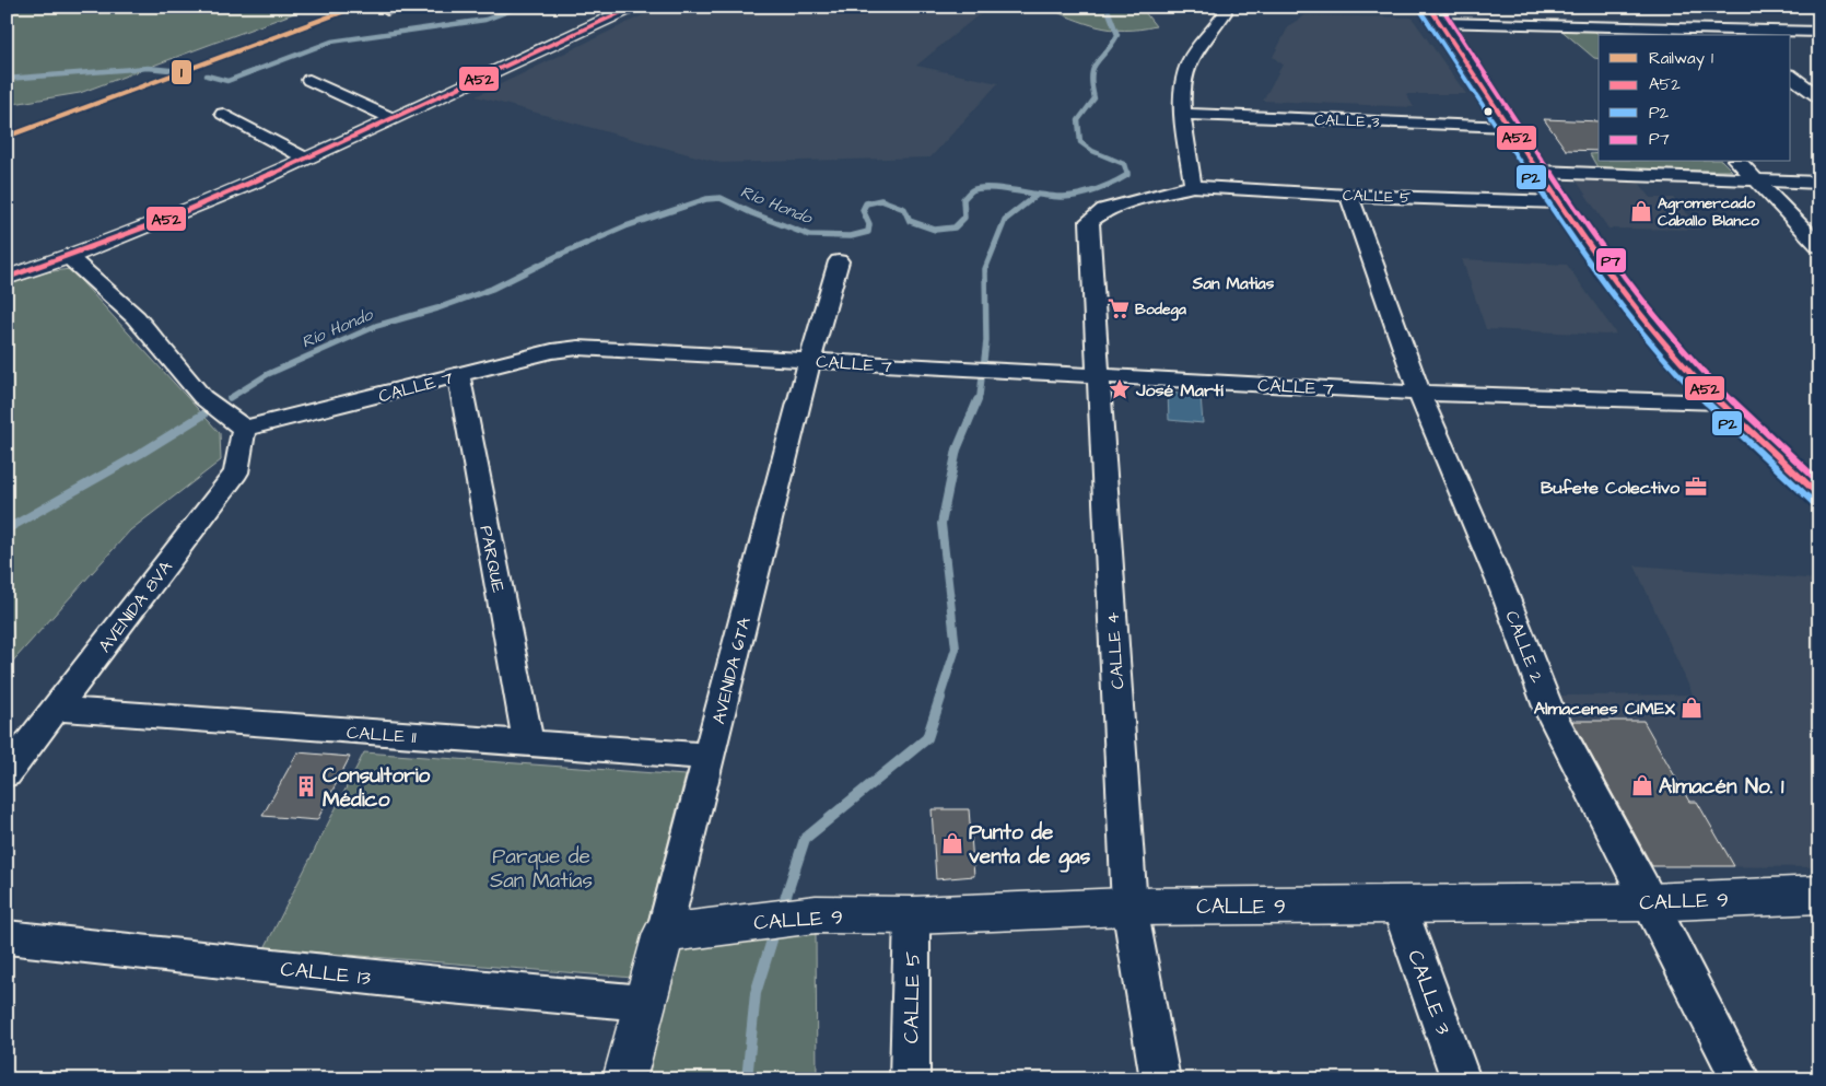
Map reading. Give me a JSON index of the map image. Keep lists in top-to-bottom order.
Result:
{
  "streets": {
    "street": [
      "CALLE 3",
      "CALLE 5",
      "CALLE 7",
      "PARQUE",
      "AVENIDA 8VA",
      "CALLE 2",
      "CALLE 4",
      "AVENIDA 6TA",
      "CALLE 11",
      "CALLE 9",
      "CALLE 13"
    ]
  },
  "crossings": [
    ["CALLE 3", "CALLE 9"],
    ["CALLE 5", "CALLE 2"],
    ["CALLE 5", "CALLE 4"],
    ["CALLE 5", "CALLE 9"],
    ["CALLE 7", "PARQUE"],
    ["CALLE 7", "AVENIDA 8VA"],
    ["CALLE 7", "CALLE 2"],
    ["CALLE 7", "CALLE 4"],
    ["CALLE 7", "AVENIDA 6TA"],
    ["PARQUE", "CALLE 11"],
    ["AVENIDA 8VA", "CALLE 11"],
    ["CALLE 2", "CALLE 9"],
    ["CALLE 4", "CALLE 9"],
    ["AVENIDA 6TA", "CALLE 11"],
    ["AVENIDA 6TA", "CALLE 9"],
    ["AVENIDA 6TA", "CALLE 13"]
  ],
  "districts": ["San Matias"],
  "water": ["Río Hondo"],
  "parks": ["Parque de San Matías"],
  "places": {
    "shop": [
      "Agromercado Caballo Blanco",
      "Almacenes CIMEX",
      "Almacén No. 1",
      "Punto de venta de gas"
    ],
    "supermarket": ["Bodega"],
    "place": ["José Martí"],
    "office": ["Bufete Colectivo"],
    "building": ["Consultorio Médico"]
  },
  "lines": [
    "rail line 1",
    "transit line A52",
    "transit line P7",
    "transit line P2"
  ],
  "legend": [
    "Railway 1",
    "A52",
    "P2",
    "P7"
  ]
}
